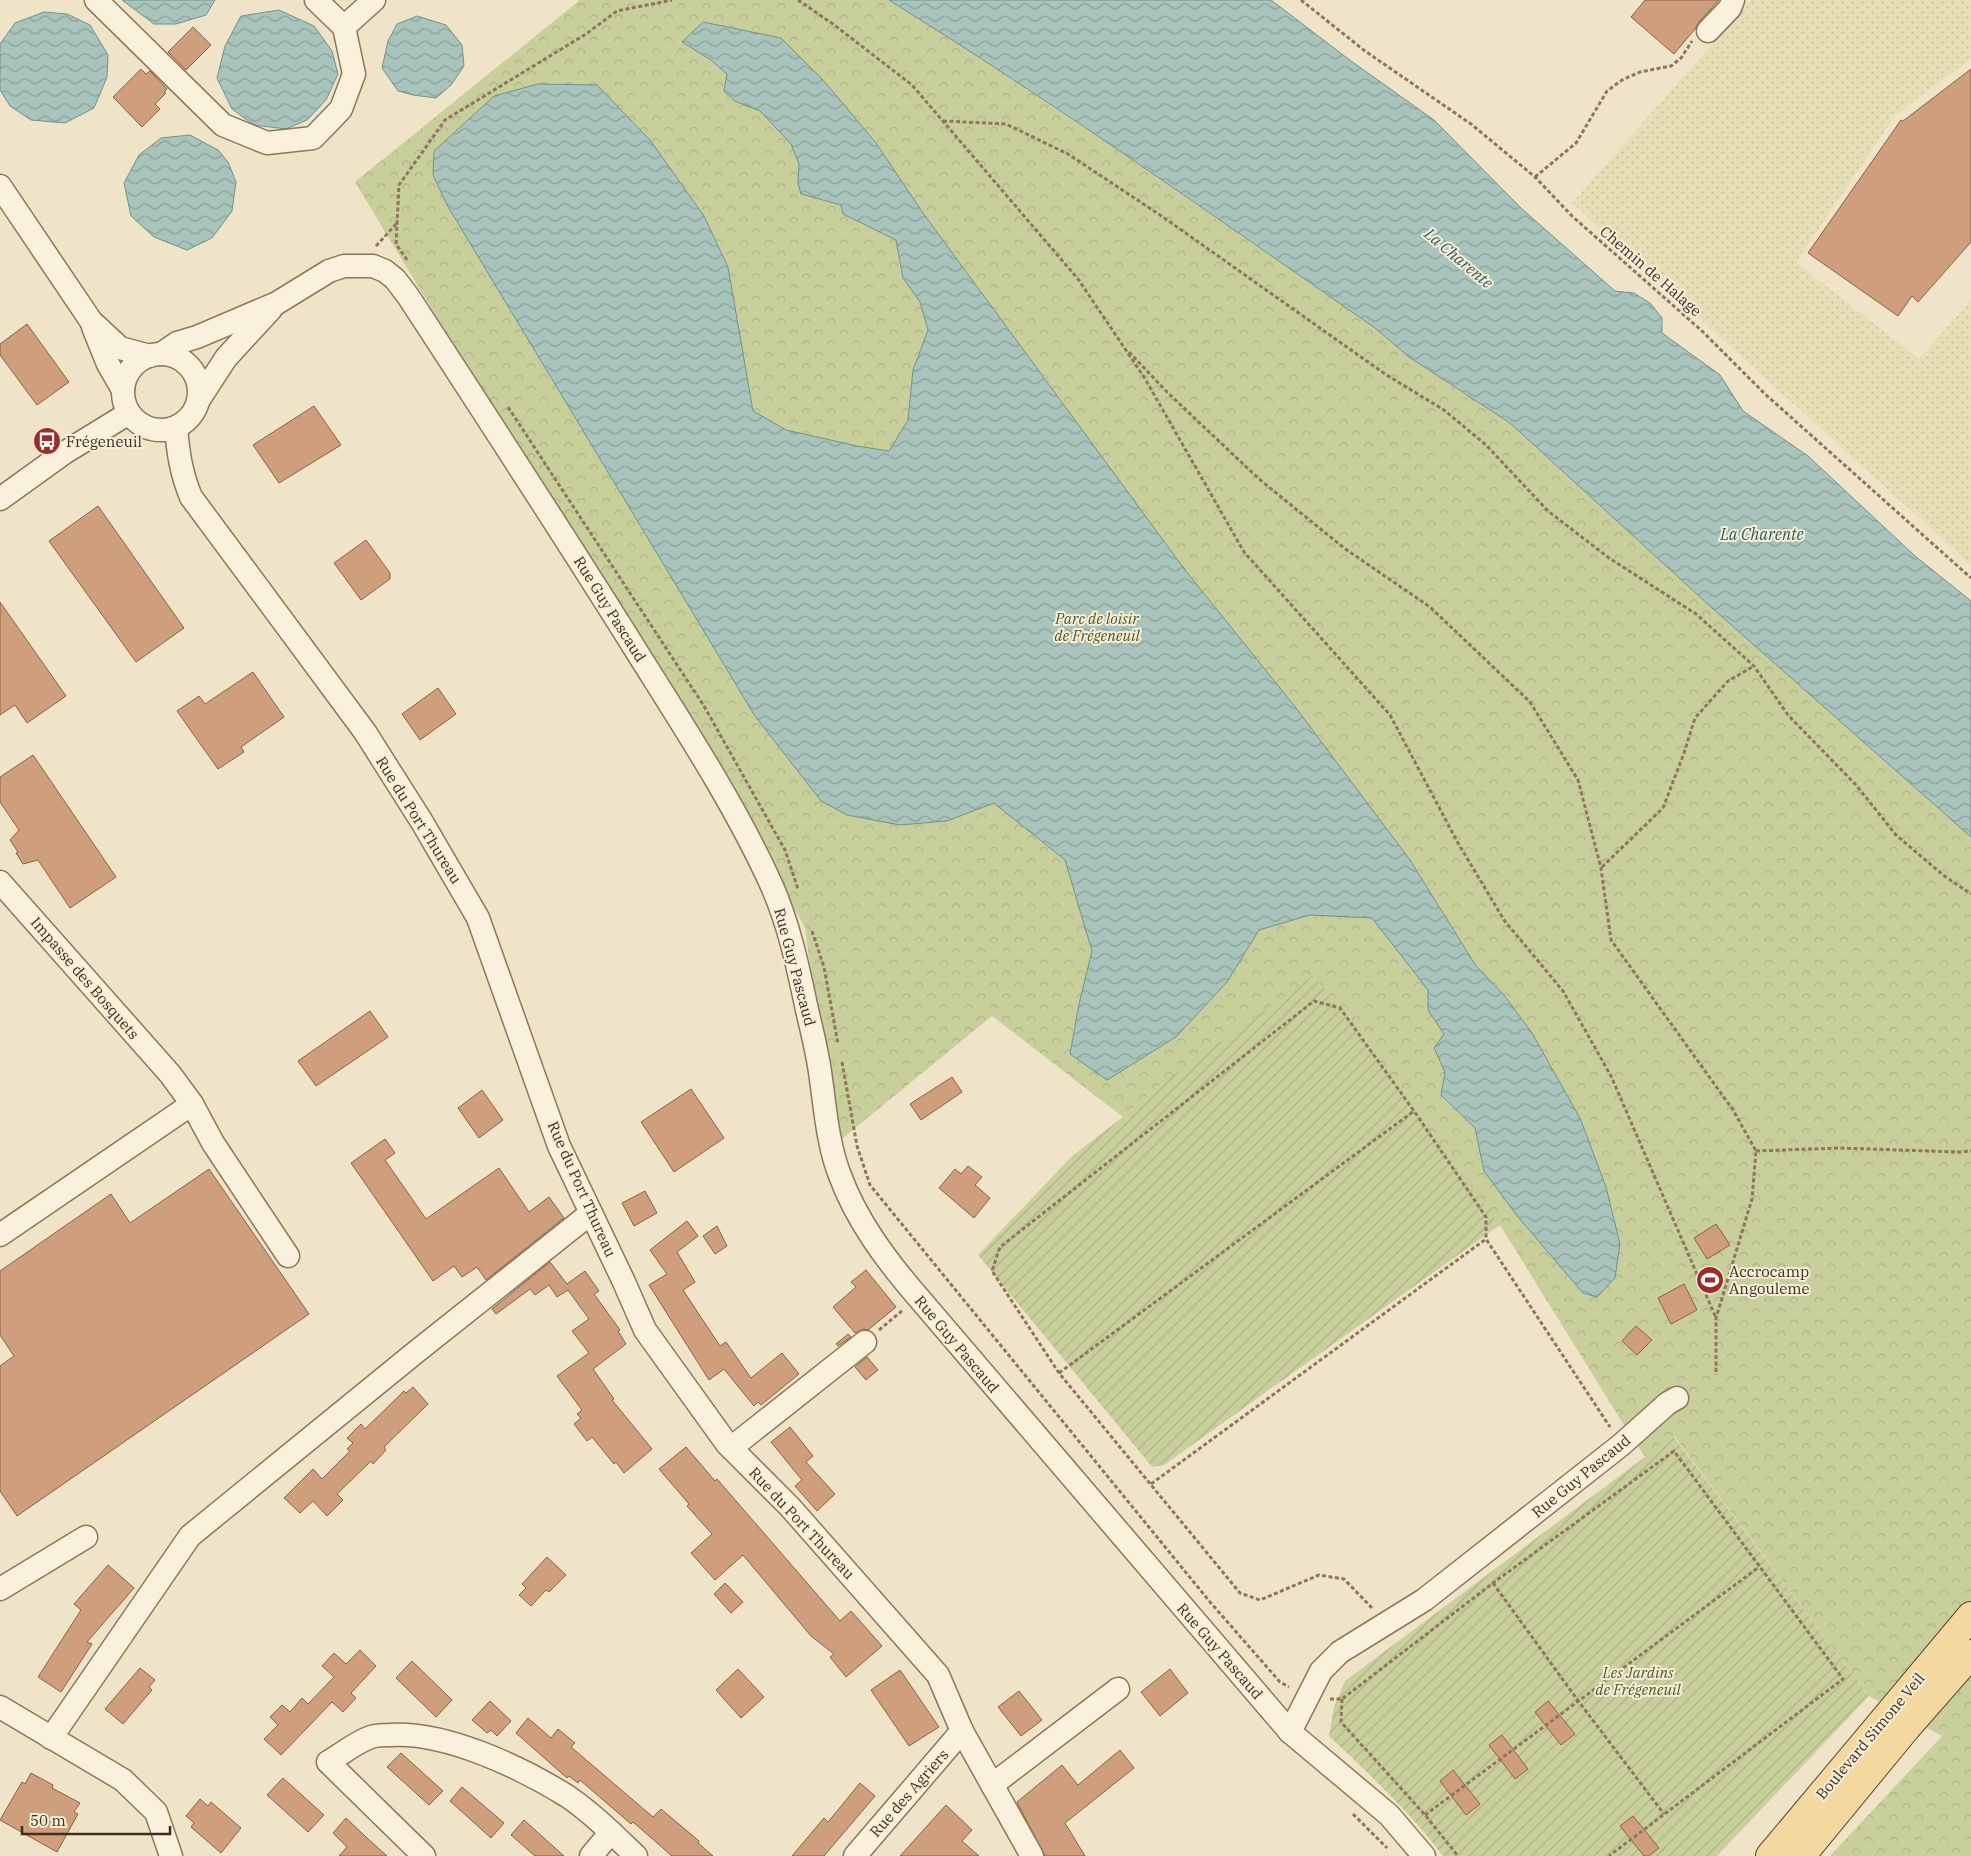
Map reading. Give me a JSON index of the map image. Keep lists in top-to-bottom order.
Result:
{
  "streets": {
    "main road": ["Boulevard Simone Veil"],
    "street": [
      "Rue Guy Pascaud",
      "Rue du Port Thureau",
      "Impasse des Bosquets",
      "Rue des Agriers"
    ],
    "path": ["Chemin de Halage"]
  },
  "crossings": [
    ["Rue Guy Pascaud", "Rue du Port Thureau"],
    ["Rue du Port Thureau", "Rue des Agriers"]
  ],
  "water": ["La Charente"],
  "parks": ["Parc de loisir de Frégeneuil", "Les Jardins de Frégeneuil"],
  "places": {
    "bus stop": ["Frégeneuil"],
    "sports": ["Accrocamp Angouleme"]
  },
  "scale_bar": "50 m"
}
